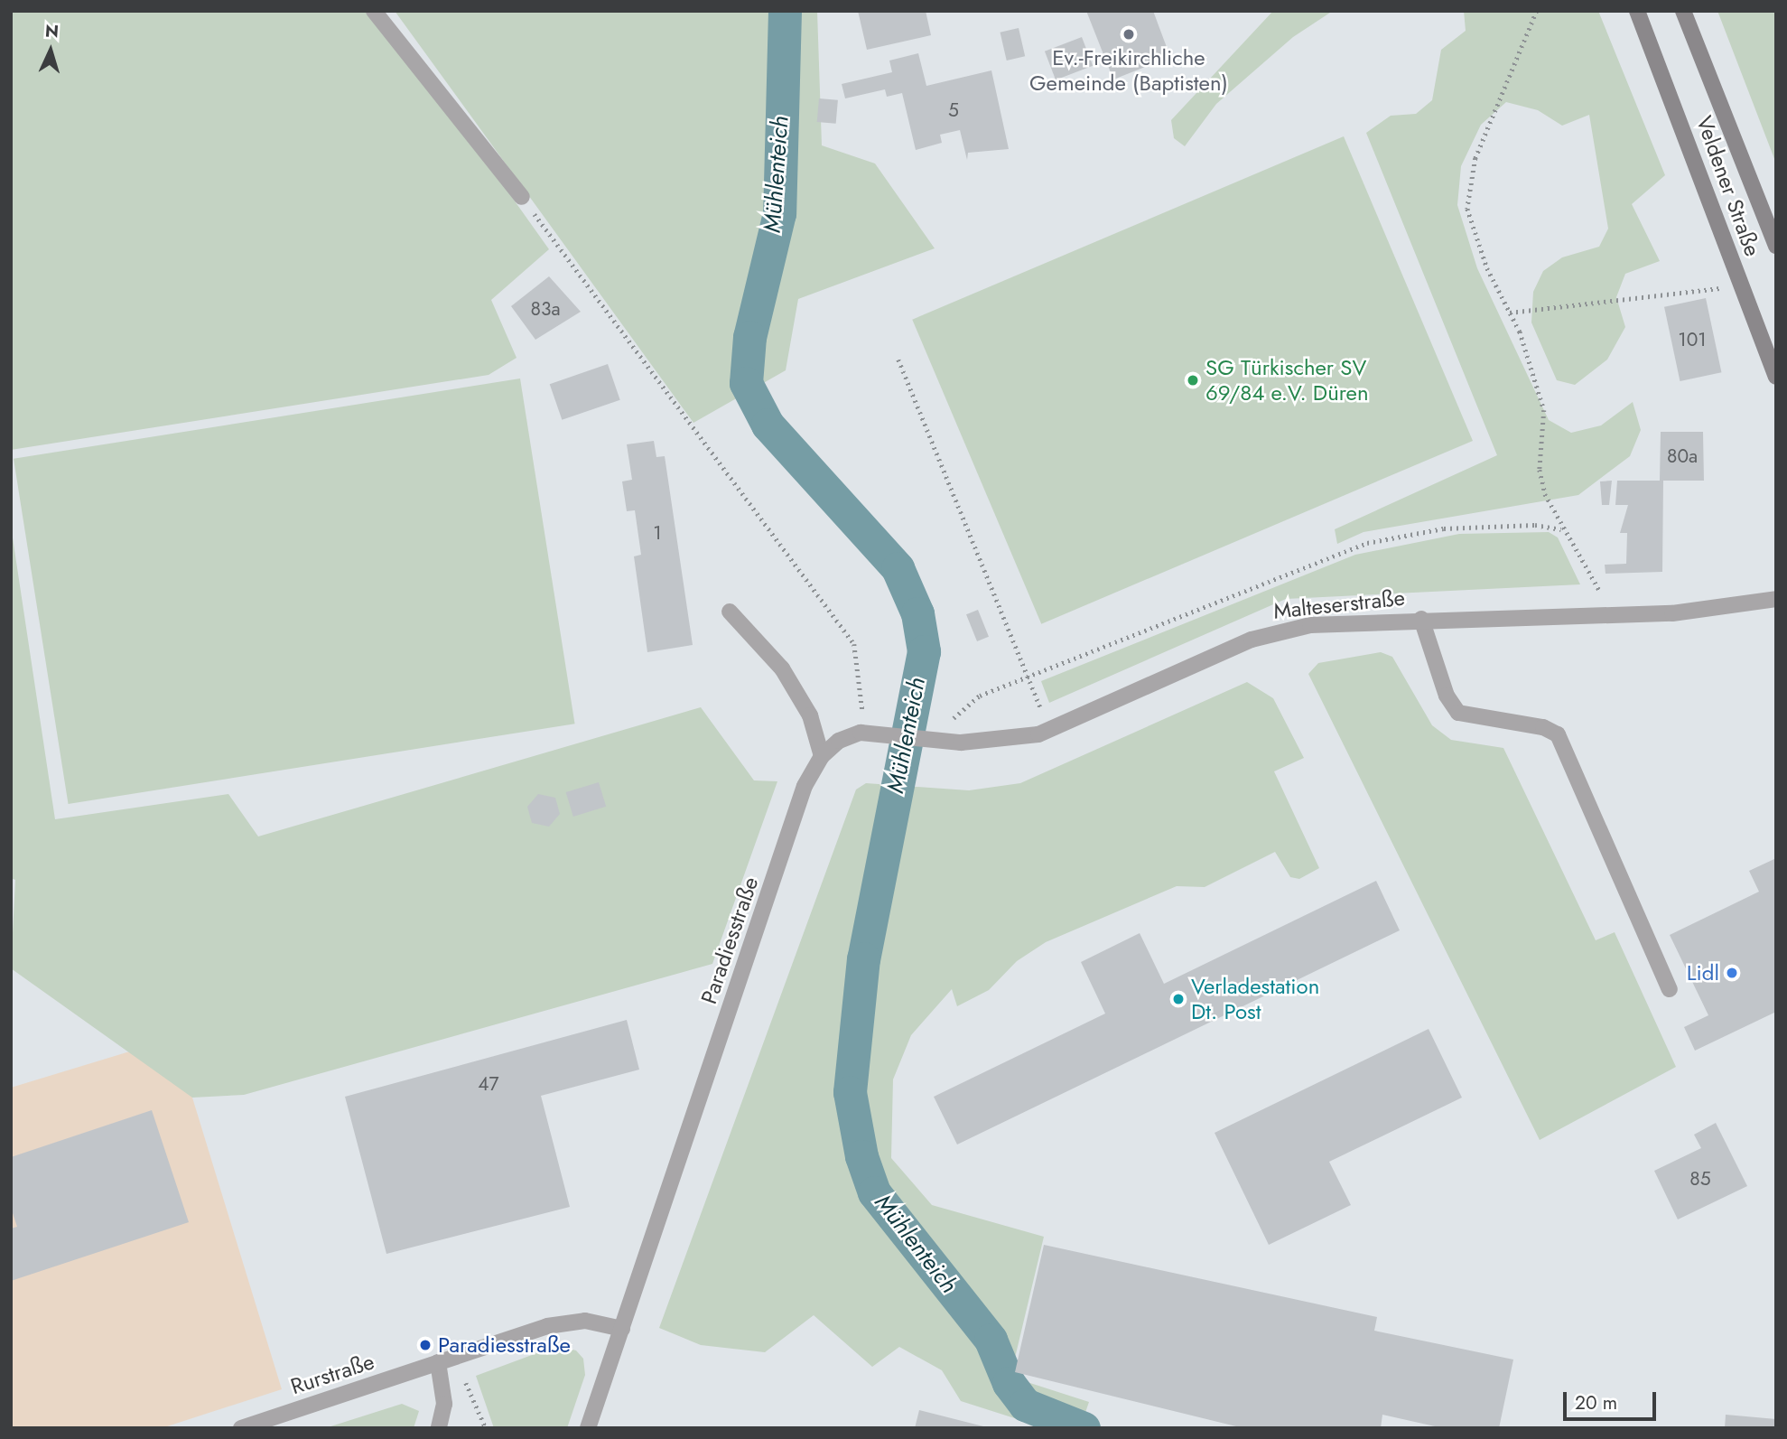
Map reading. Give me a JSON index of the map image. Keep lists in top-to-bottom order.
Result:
{
  "streets": {
    "street": [
      "Veldener Straße",
      "Malteserstraße",
      "Paradiesstraße",
      "Rurstraße"
    ]
  },
  "crossings": [
    ["Malteserstraße", "Paradiesstraße"],
    ["Paradiesstraße", "Rurstraße"]
  ],
  "water": ["Mühlenteich"],
  "places": [
    "Ev.-Freikirchliche Gemeinde (Baptisten)",
    "SG Türkischer SV 69/84 e.V. Düren",
    "Lidl",
    "Verladestation Dt. Post",
    "Paradiesstraße"
  ],
  "house_numbers": [
    "5",
    "83a",
    "101",
    "80a",
    "1",
    "47",
    "85"
  ],
  "scale_bar": "20 m",
  "north": "top"
}
